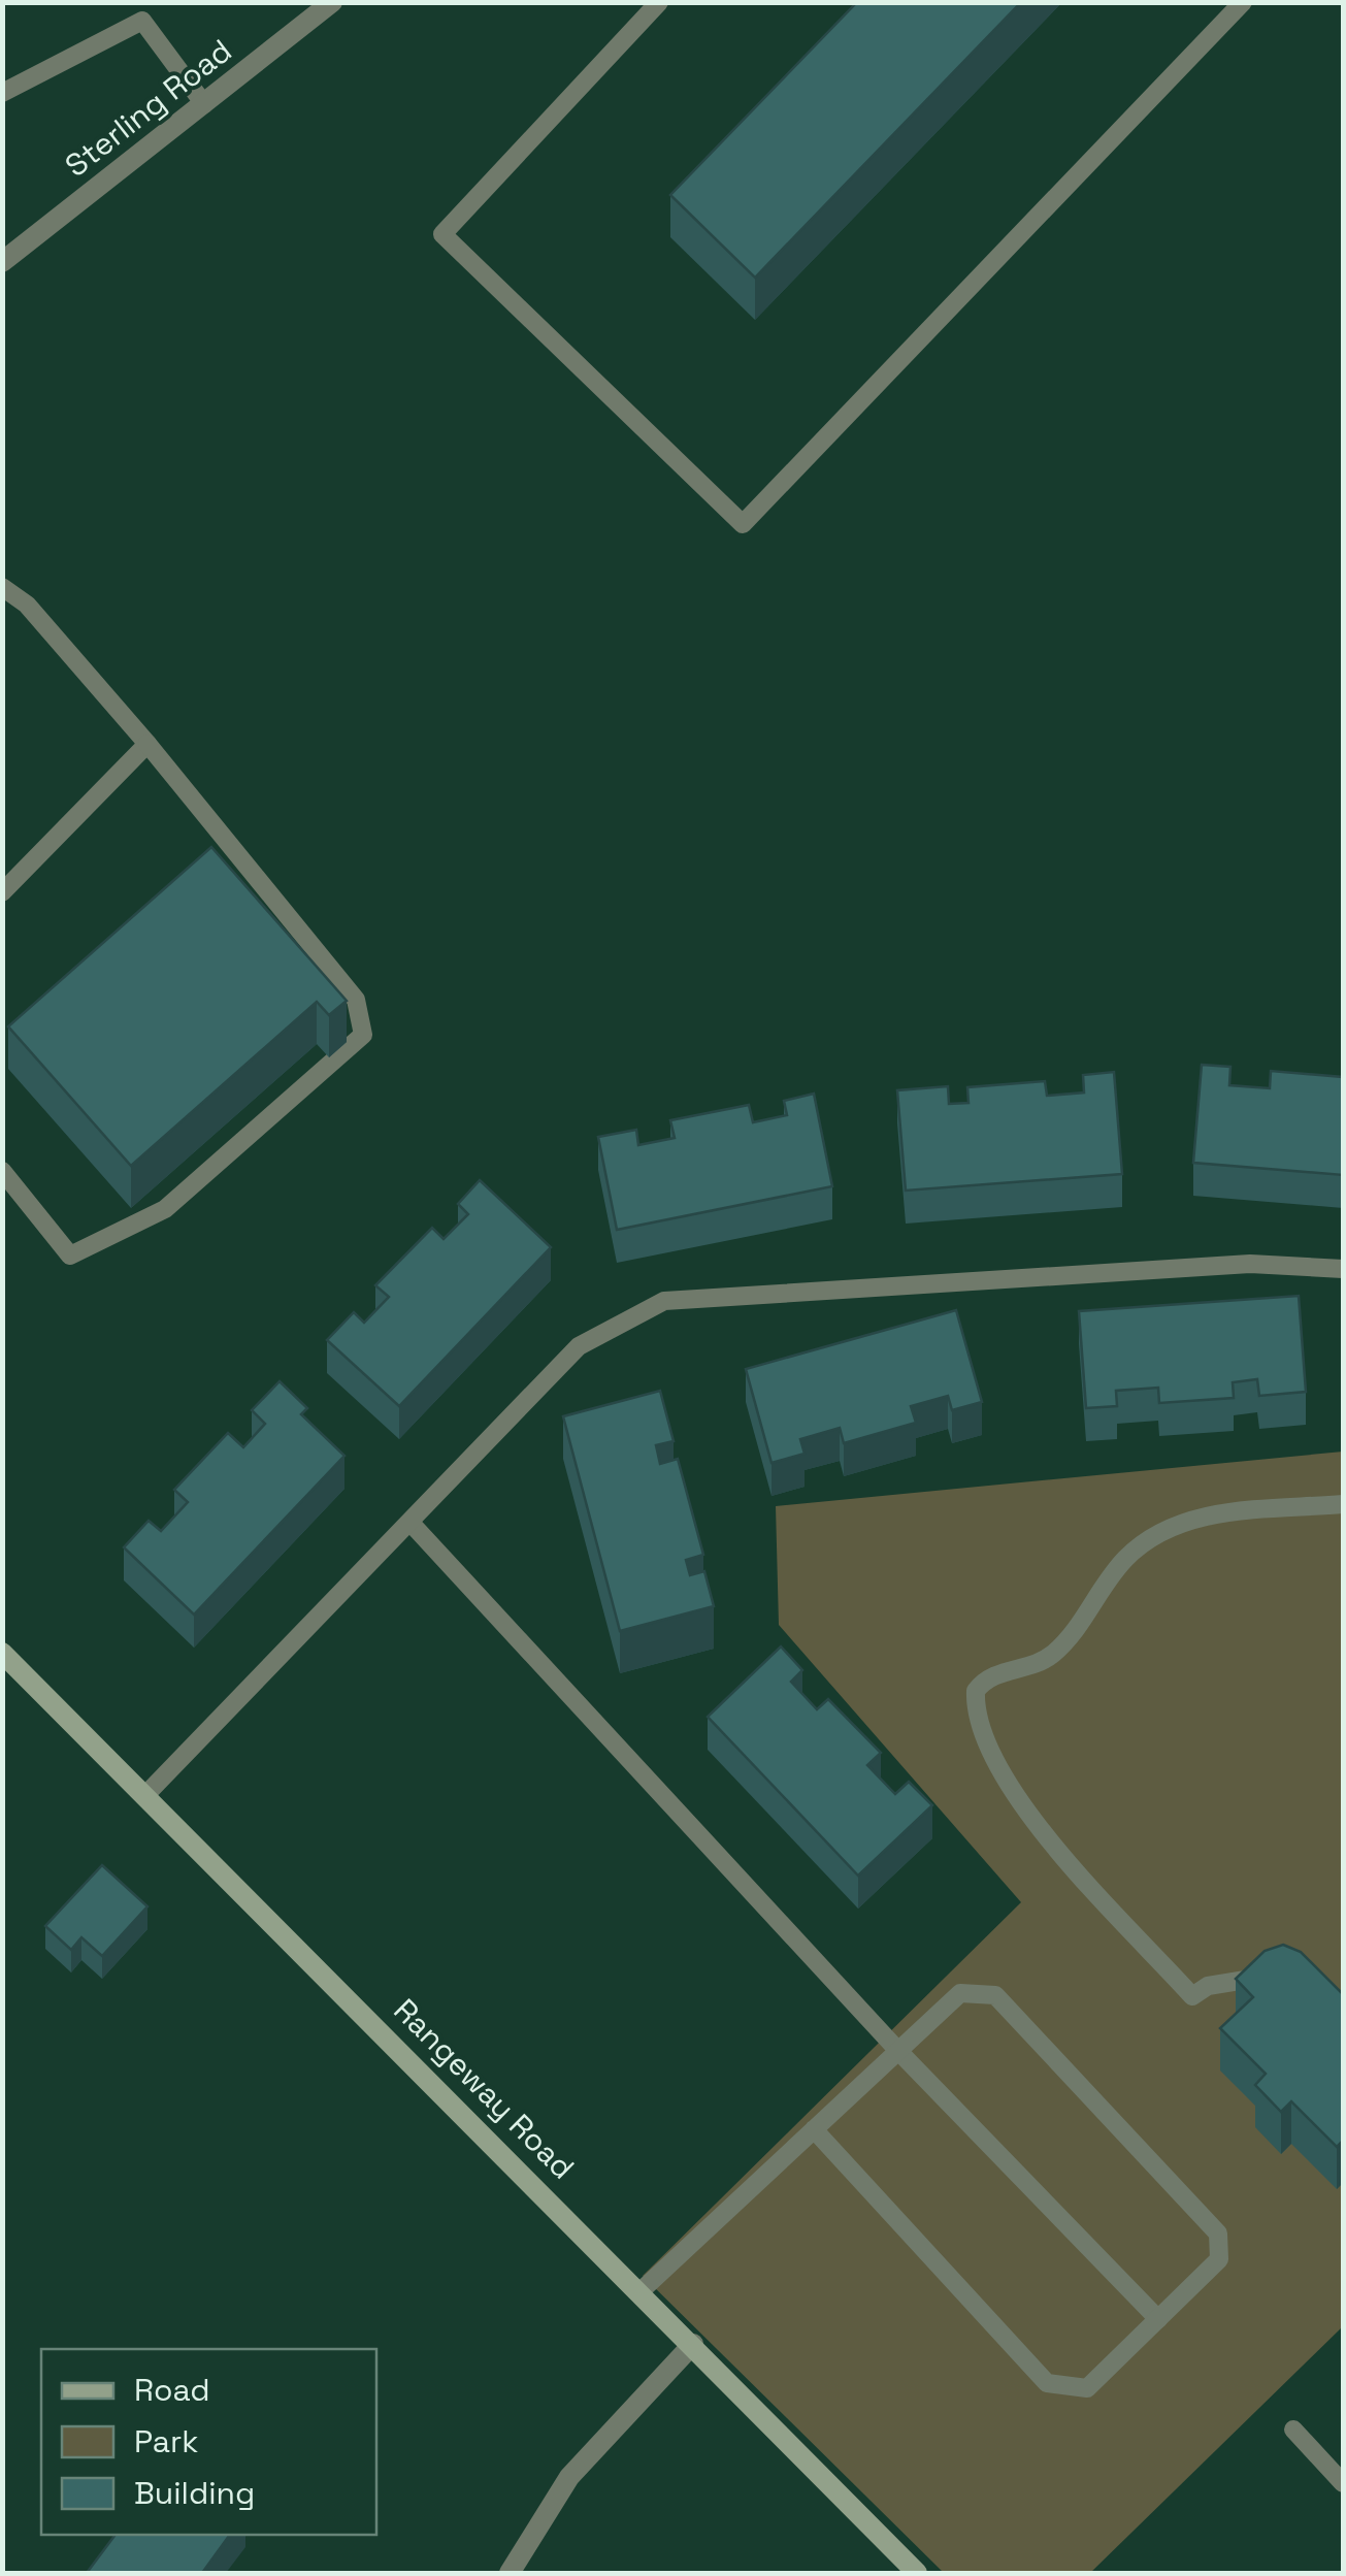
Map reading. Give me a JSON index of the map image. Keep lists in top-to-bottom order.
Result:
{
  "streets": {
    "street": ["Sterling Road", "Rangeway Road"]
  },
  "legend": ["Road", "Park", "Building"]
}
